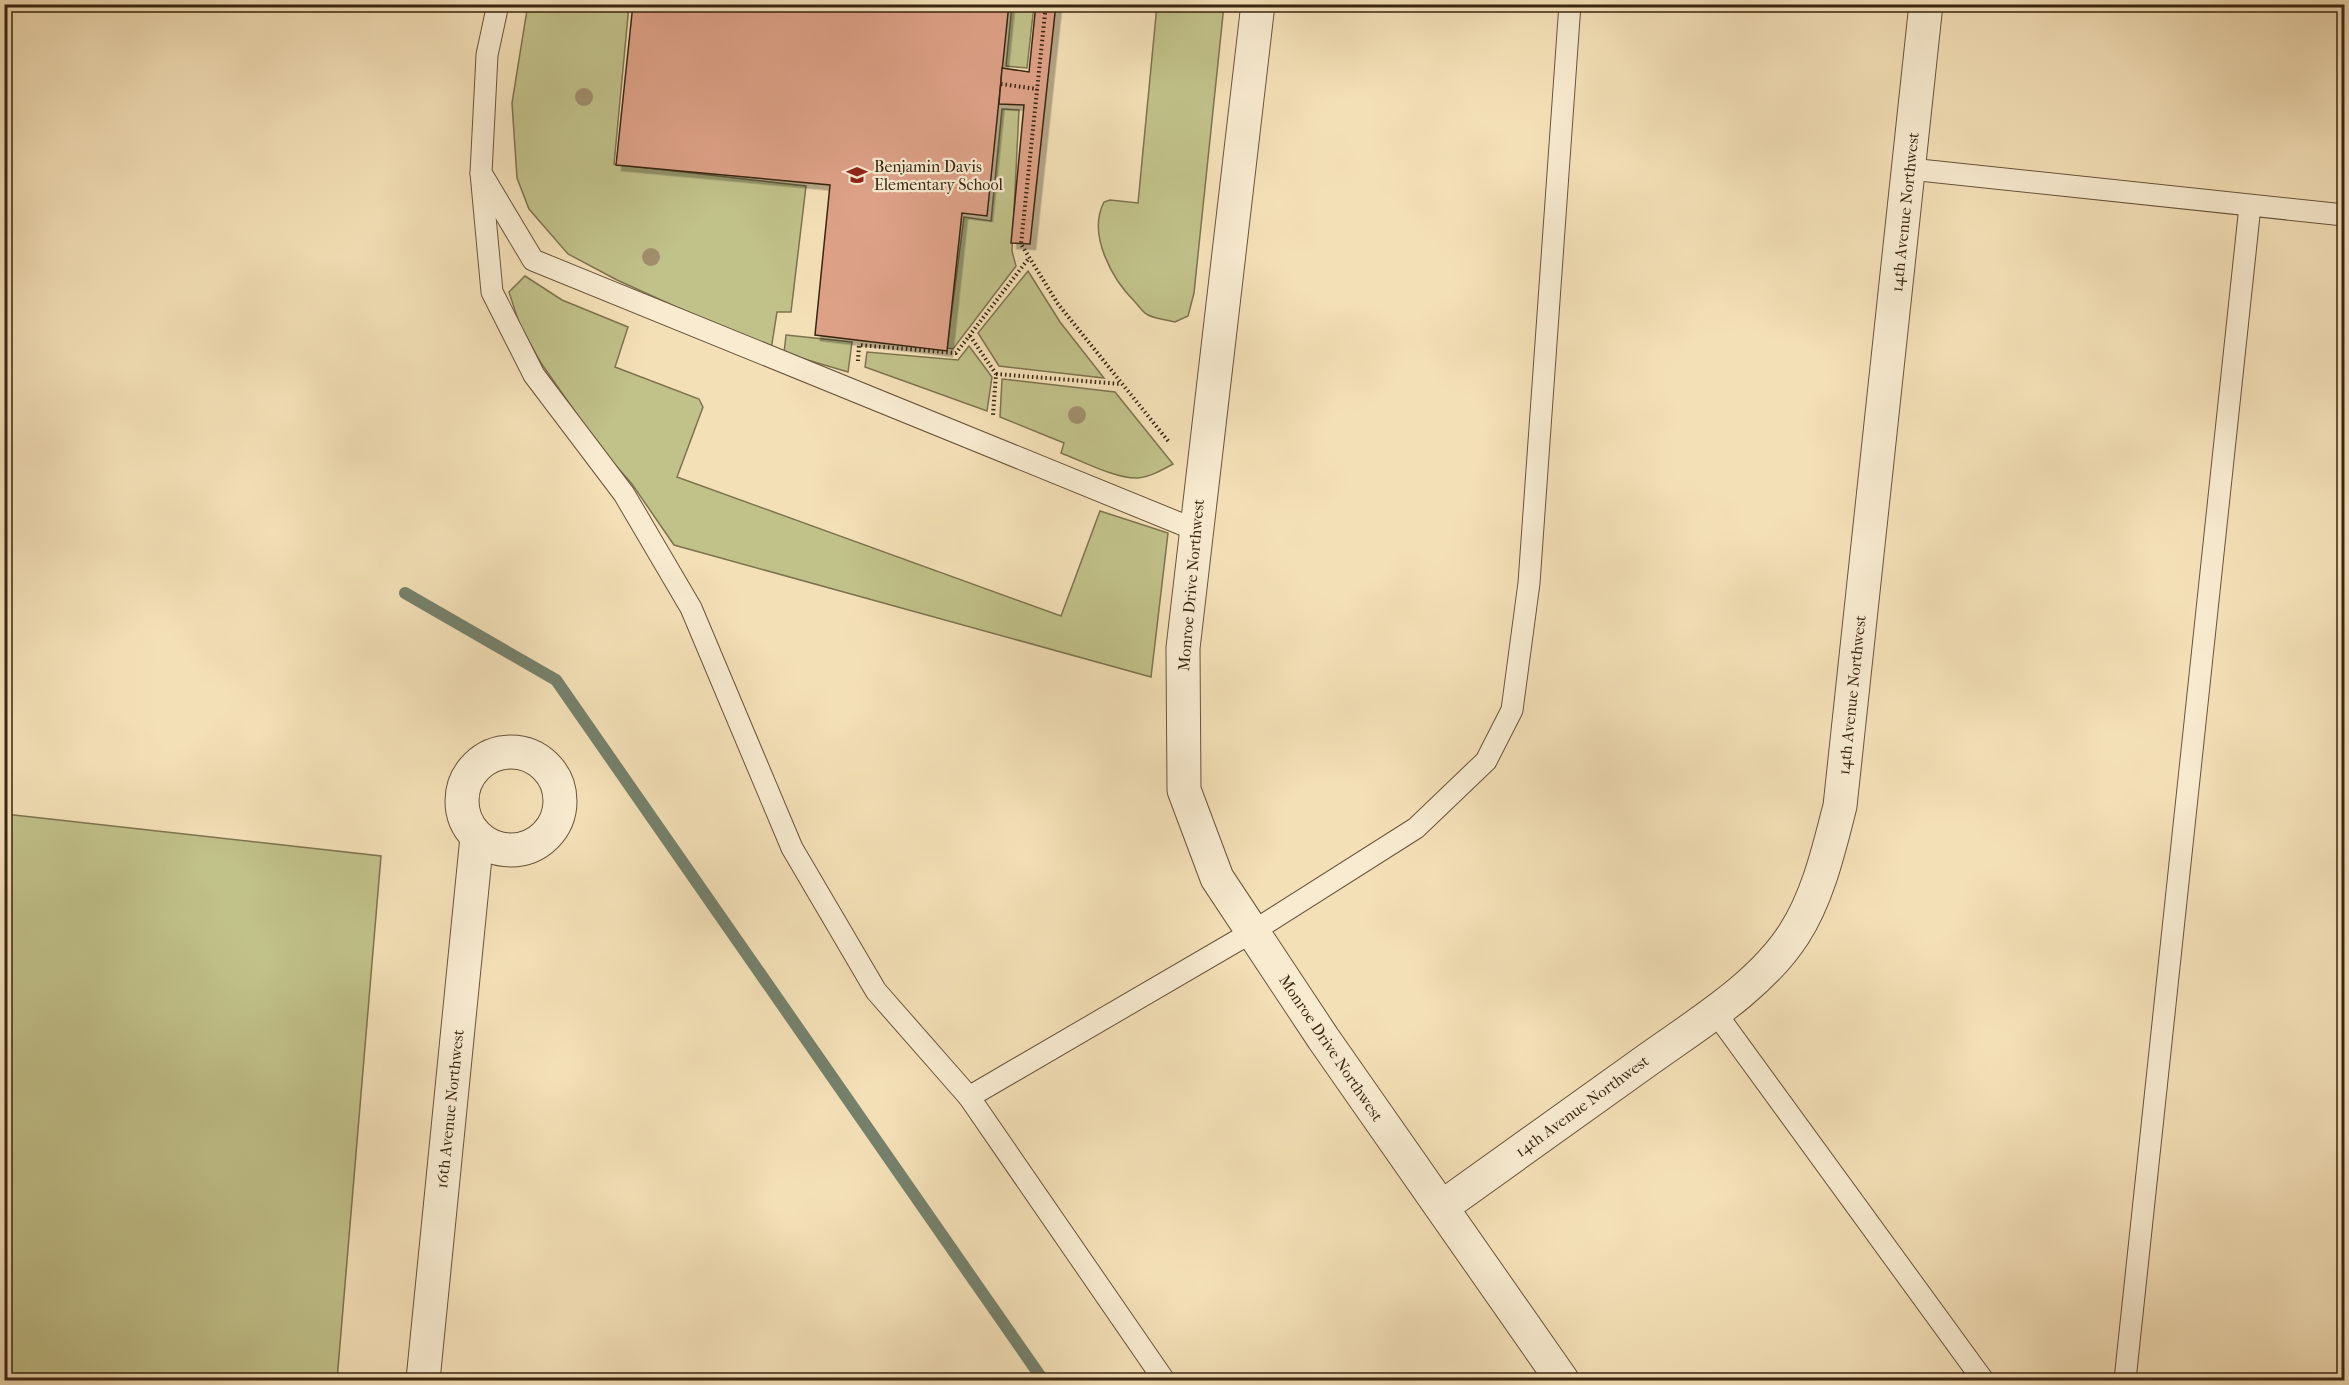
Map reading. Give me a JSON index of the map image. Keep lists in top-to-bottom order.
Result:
{
  "streets": {
    "street": ["14th Avenue Northwest", "Monroe Drive Northwest", "16th Avenue Northwest"]
  },
  "crossings": [
    ["14th Avenue Northwest", "Monroe Drive Northwest"]
  ],
  "places": {
    "school or university": ["Benjamin Davis Elementary School"]
  }
}
